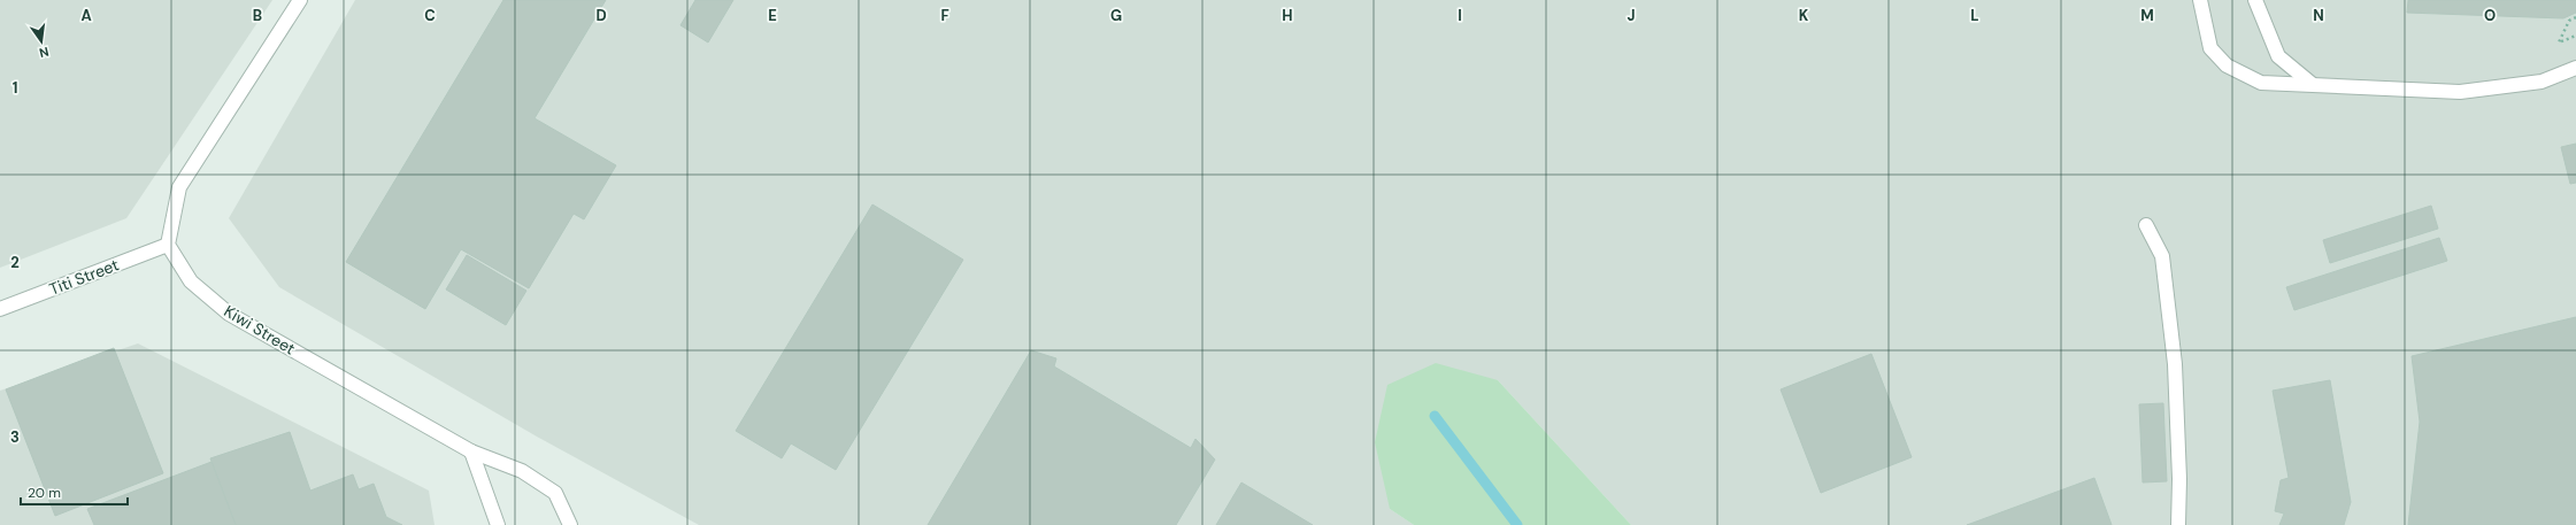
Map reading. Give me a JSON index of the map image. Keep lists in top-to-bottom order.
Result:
{
  "streets": {
    "street": ["Titi Street", "Kiwi Street"]
  },
  "crossings": [
    ["Titi Street", "Kiwi Street"]
  ],
  "scale_bar": "20 m",
  "north": "bottom",
  "grid": {
    "columns": [
      "A",
      "B",
      "C",
      "D",
      "E",
      "F",
      "G",
      "H",
      "I",
      "J",
      "K",
      "L",
      "M",
      "N",
      "O"
    ],
    "rows": ["1", "2", "3"]
  }
}
